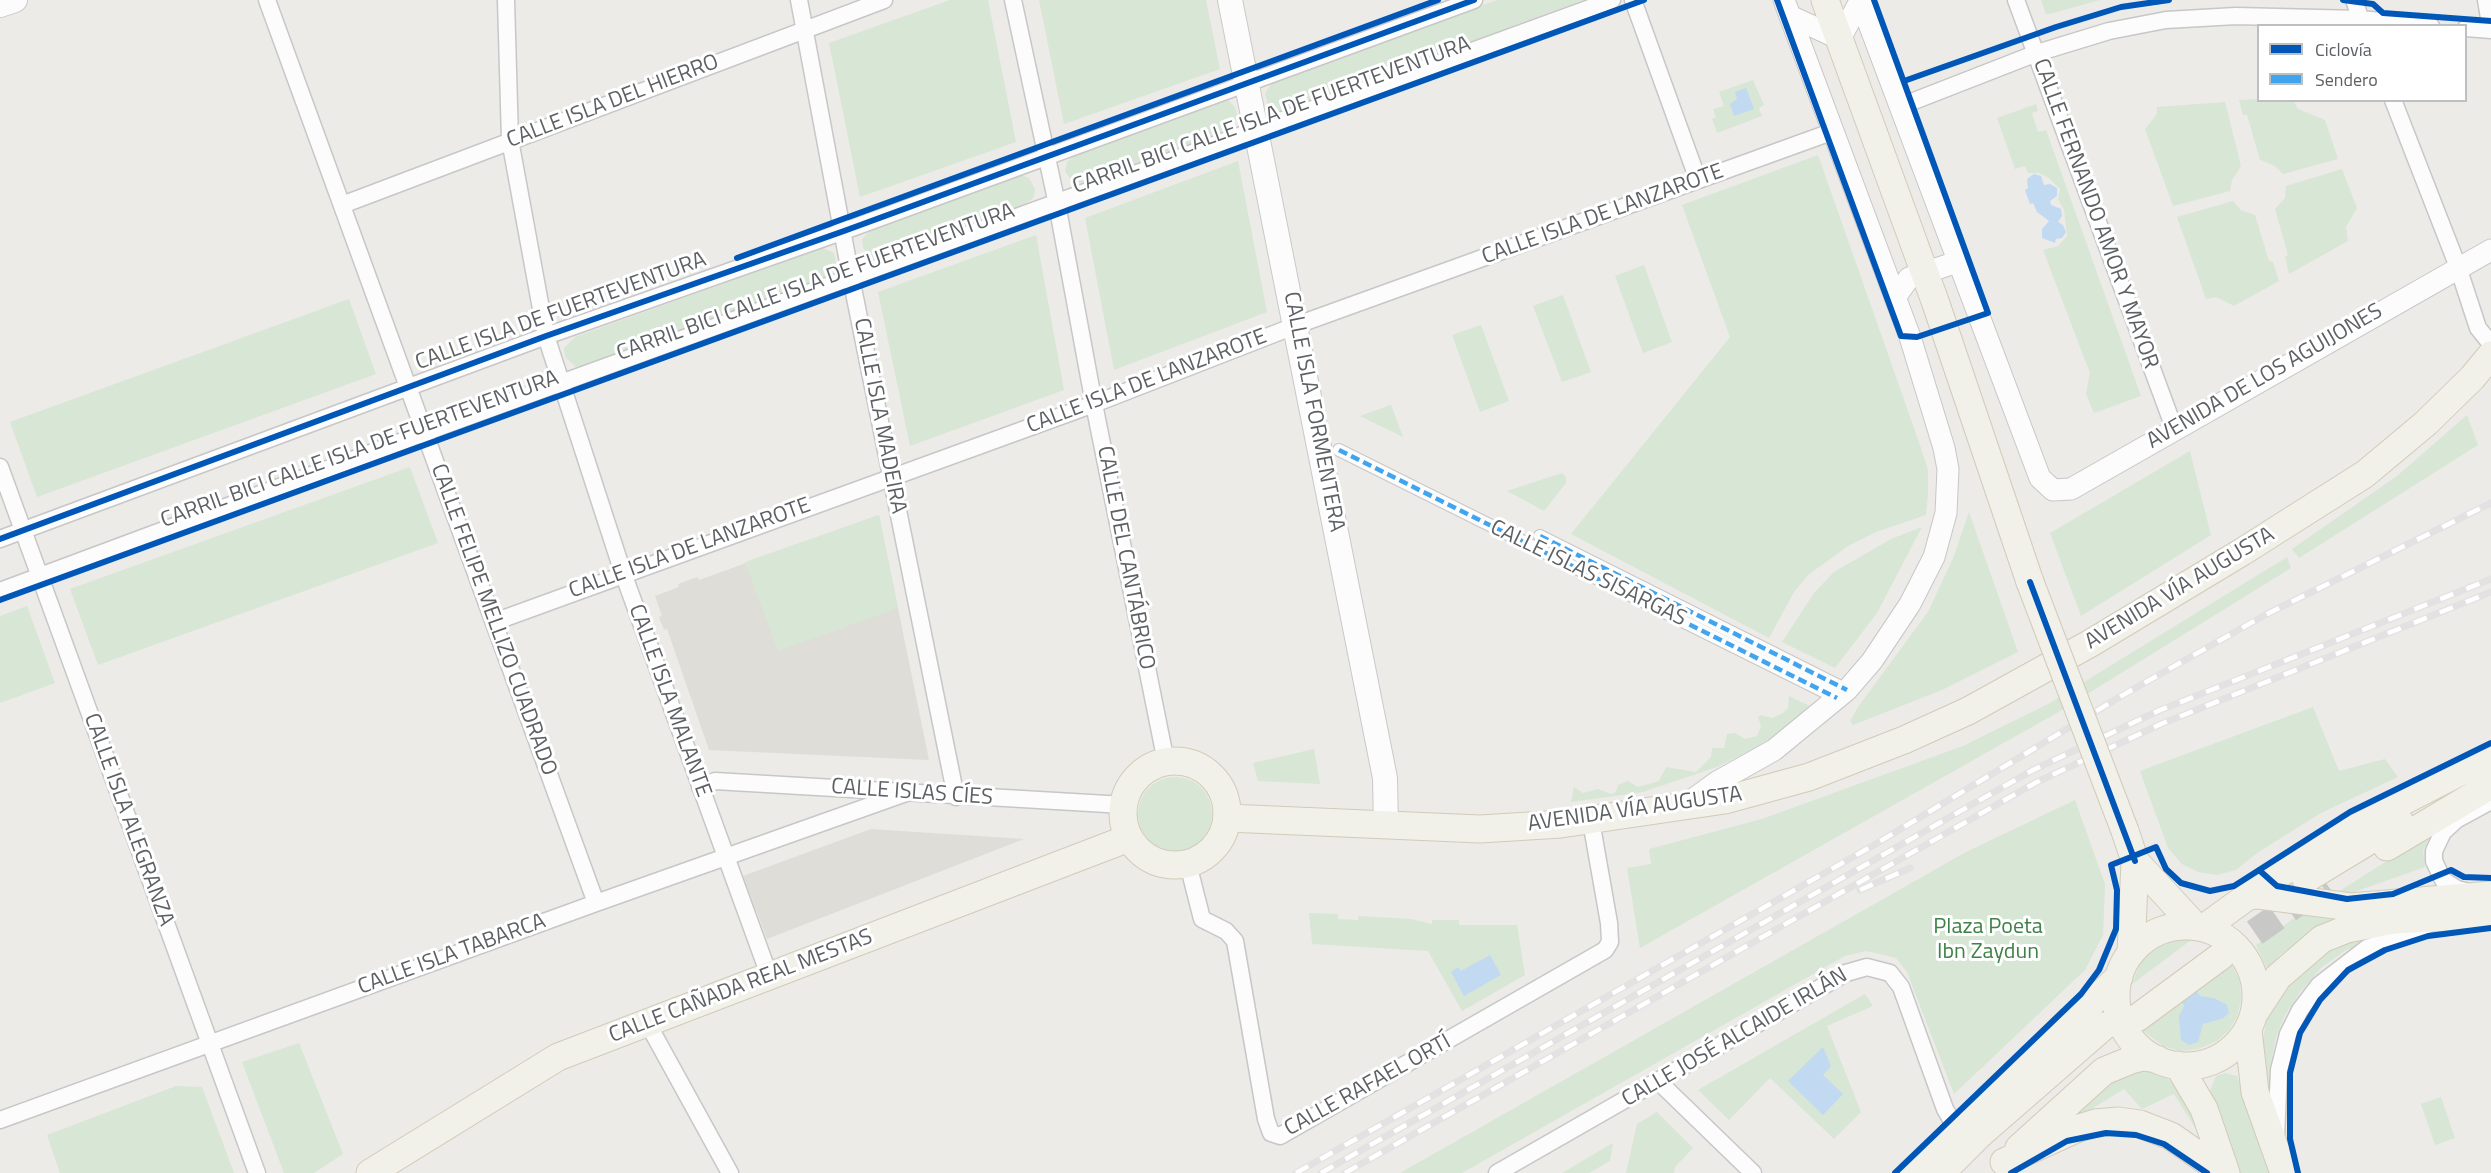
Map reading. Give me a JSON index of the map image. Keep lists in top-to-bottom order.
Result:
{
  "streets": {
    "main road": ["CALLE ISLA FORMENTERA", "AVENIDA VÍA AUGUSTA", "CALLE CAÑADA REAL MESTAS"],
    "street": [
      "CALLE ISLA DEL HIERRO",
      "CALLE FERNANDO AMOR Y MAYOR",
      "CALLE ISLA DE LANZAROTE",
      "CALLE ISLA DE FUERTEVENTURA",
      "AVENIDA DE LOS AGUIJONES",
      "CALLE ISLA MADEIRA",
      "CALLE DEL CANTÁBRICO",
      "CALLE ISLAS SISARGAS",
      "CALLE FELIPE MELLIZO CUADRADO",
      "CALLE ISLA MALANTE",
      "CALLE ISLAS CÍES",
      "CALLE ISLA ALEGRANZA",
      "CALLE ISLA TABARCA",
      "CALLE JOSÉ ALCAIDE IRLÁN",
      "CALLE RAFAEL ORTÍ"
    ],
    "cycle path": ["CARRIL BICI CALLE ISLA DE FUERTEVENTURA"]
  },
  "crossings": [
    ["CALLE ISLA DEL HIERRO", "CALLE ISLA MADEIRA"],
    ["CALLE ISLA DEL HIERRO", "CALLE FELIPE MELLIZO CUADRADO"],
    ["CALLE ISLA DEL HIERRO", "CALLE ISLA MALANTE"],
    ["CALLE FERNANDO AMOR Y MAYOR", "AVENIDA DE LOS AGUIJONES"],
    ["CALLE ISLA DE LANZAROTE", "CALLE ISLA FORMENTERA"],
    ["CALLE ISLA DE LANZAROTE", "CALLE ISLA MADEIRA"],
    ["CALLE ISLA DE LANZAROTE", "CALLE DEL CANTÁBRICO"],
    ["CALLE ISLA DE LANZAROTE", "CALLE FELIPE MELLIZO CUADRADO"],
    ["CALLE ISLA DE LANZAROTE", "CALLE ISLA MALANTE"],
    ["CALLE ISLA DE FUERTEVENTURA", "CALLE ISLA FORMENTERA"],
    ["CALLE ISLA DE FUERTEVENTURA", "CALLE ISLA MADEIRA"],
    ["CALLE ISLA DE FUERTEVENTURA", "CALLE DEL CANTÁBRICO"],
    ["CALLE ISLA DE FUERTEVENTURA", "CALLE FELIPE MELLIZO CUADRADO"],
    ["CALLE ISLA DE FUERTEVENTURA", "CALLE ISLA MALANTE"],
    ["CALLE ISLA DE FUERTEVENTURA", "CALLE ISLA ALEGRANZA"],
    ["CALLE ISLA FORMENTERA", "AVENIDA VÍA AUGUSTA"],
    ["CALLE ISLA MADEIRA", "CALLE ISLAS CÍES"],
    ["CALLE DEL CANTÁBRICO", "AVENIDA VÍA AUGUSTA"],
    ["CALLE DEL CANTÁBRICO", "CALLE ISLAS CÍES"],
    ["CALLE DEL CANTÁBRICO", "CALLE CAÑADA REAL MESTAS"],
    ["CALLE DEL CANTÁBRICO", "CALLE RAFAEL ORTÍ"],
    ["AVENIDA VÍA AUGUSTA", "CALLE ISLAS CÍES"],
    ["AVENIDA VÍA AUGUSTA", "CALLE CAÑADA REAL MESTAS"],
    ["AVENIDA VÍA AUGUSTA", "CALLE RAFAEL ORTÍ"],
    ["CALLE FELIPE MELLIZO CUADRADO", "CALLE ISLA TABARCA"],
    ["CALLE ISLA MALANTE", "CALLE ISLAS CÍES"],
    ["CALLE ISLA MALANTE", "CALLE ISLA TABARCA"],
    ["CALLE ISLA MALANTE", "CALLE CAÑADA REAL MESTAS"],
    ["CALLE ISLAS CÍES", "CALLE ISLA TABARCA"],
    ["CALLE ISLAS CÍES", "CALLE CAÑADA REAL MESTAS"],
    ["CALLE ISLAS CÍES", "CALLE RAFAEL ORTÍ"],
    ["CALLE ISLA ALEGRANZA", "CALLE ISLA TABARCA"],
    ["CALLE CAÑADA REAL MESTAS", "CALLE RAFAEL ORTÍ"]
  ],
  "parks": ["Plaza Poeta Ibn Zaydun"],
  "legend": ["Ciclovía", "Sendero"]
}
